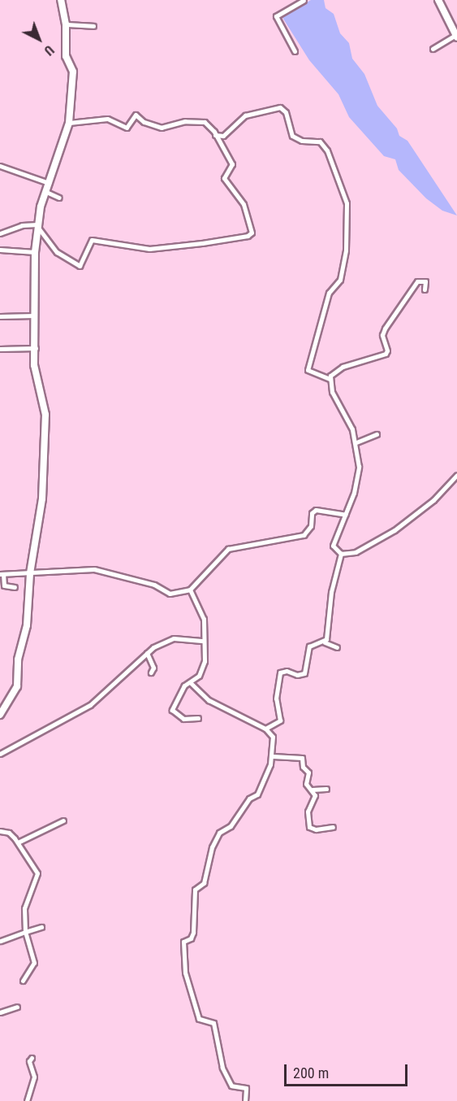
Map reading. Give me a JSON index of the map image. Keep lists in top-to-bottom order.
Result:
{
  "scale_bar": "200 m",
  "north": "bottom right"
}
